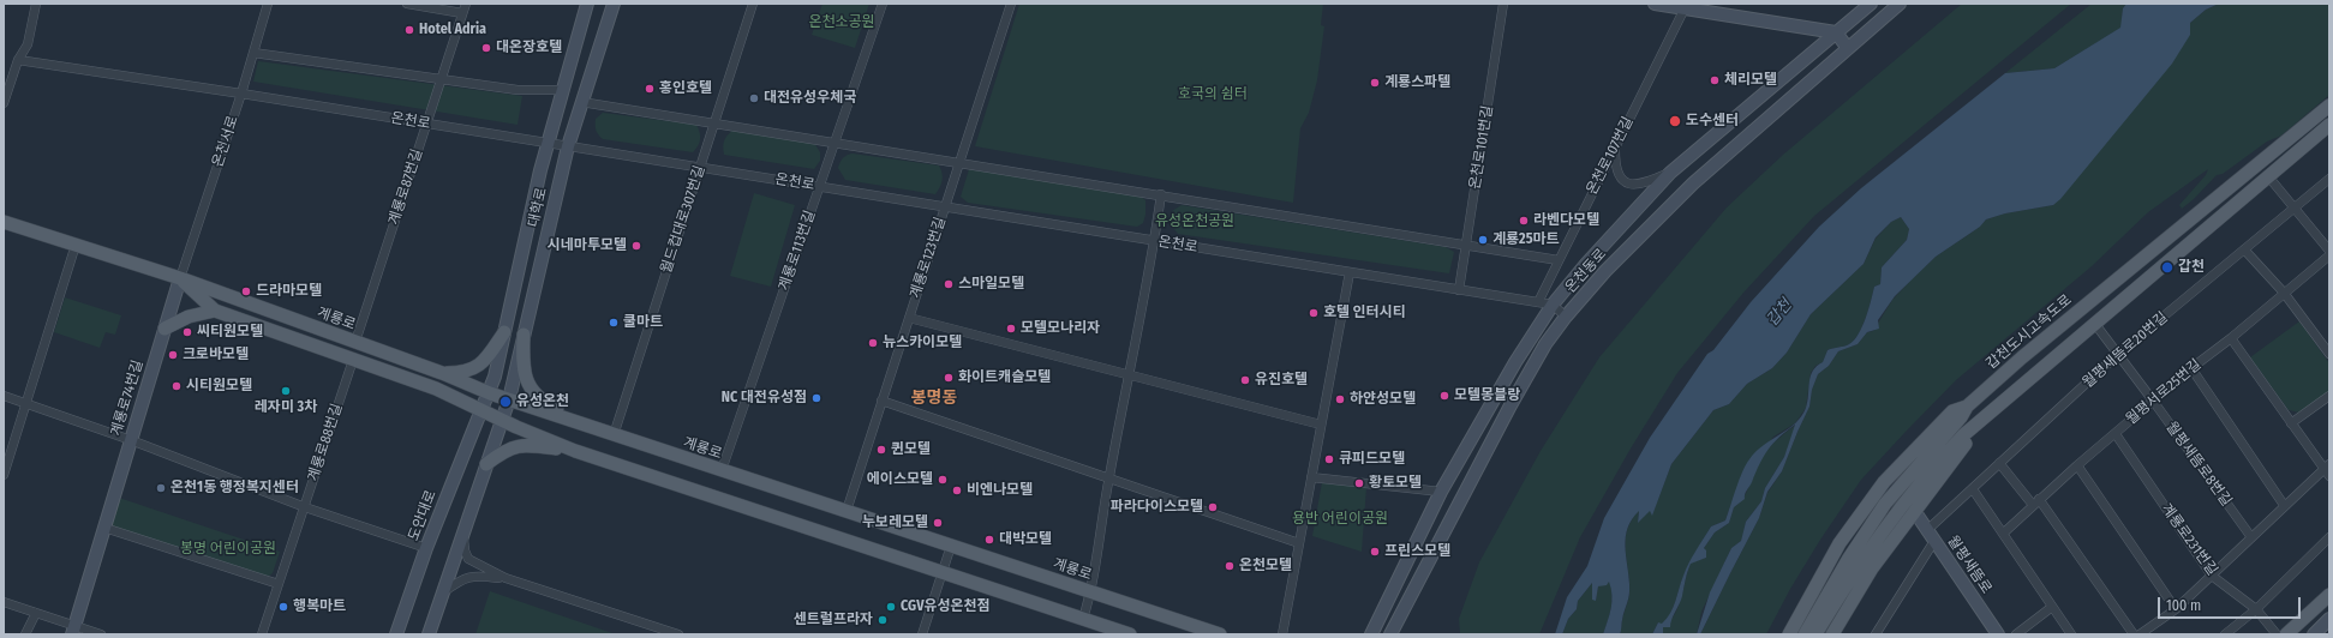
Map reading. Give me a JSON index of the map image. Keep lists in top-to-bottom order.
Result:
{
  "streets": {
    "main road": [
      "대학로",
      "온천동로",
      "계룡로",
      "갑천도시고속도로",
      "계룡로74번길",
      "도안대로",
      "월평새뜸로"
    ],
    "street": [
      "온천로",
      "온천서로",
      "온천로101번길",
      "온천로107번길",
      "계룡로87번길",
      "월드컵대로307번길",
      "계룡로113번길",
      "계룡로123번길",
      "월평새뜸로20번길",
      "월평서로25번길",
      "계룡로88번길",
      "월평새뜸로8번길",
      "계룡로231번길"
    ]
  },
  "crossings": [
    ["온천로", "온천서로"],
    ["온천로", "온천로101번길"],
    ["온천로", "온천로107번길"],
    ["온천로", "계룡로87번길"],
    ["온천로", "대학로"],
    ["온천로", "월드컵대로307번길"],
    ["온천로", "계룡로113번길"],
    ["온천로", "계룡로123번길"],
    ["온천로", "온천동로"],
    ["온천서로", "계룡로"],
    ["온천서로", "계룡로74번길"],
    ["계룡로87번길", "계룡로"],
    ["대학로", "계룡로"],
    ["대학로", "도안대로"],
    ["월드컵대로307번길", "계룡로"],
    ["계룡로113번길", "계룡로"],
    ["계룡로123번길", "계룡로"],
    ["계룡로", "계룡로74번길"],
    ["계룡로", "계룡로88번길"],
    ["계룡로", "도안대로"],
    ["월평새뜸로20번길", "월평새뜸로8번길"],
    ["월평새뜸로20번길", "월평새뜸로"],
    ["월평서로25번길", "월평새뜸로8번길"],
    ["월평서로25번길", "계룡로231번길"]
  ],
  "districts": ["봉명동"],
  "water": ["갑천"],
  "parks": [
    "온천소공원",
    "호국의 쉼터",
    "유성온천공원",
    "용반 어린이공원",
    "봉명 어린이공원"
  ],
  "places": [
    "Hotel Adria",
    "대온장호텔",
    "체리모텔",
    "계룡스파텔",
    "홍인호텔",
    "대전유성우체국",
    "도수센터",
    "라벤다모텔",
    "계룡25마트",
    "시네마투모텔",
    "갑천",
    "스마일모텔",
    "드라마모텔",
    "호텔 인터시티",
    "쿨마트",
    "모텔모나리자",
    "씨티원모텔",
    "뉴스카이모텔",
    "크로바모텔",
    "화이트캐슬모텔",
    "유진호텔",
    "시티원모텔",
    "레자미 3차",
    "모텔몽블랑",
    "NC 대전유성점",
    "하얀성모텔",
    "유성온천",
    "퀸모텔",
    "큐피드모텔",
    "에이스모텔",
    "황토모텔",
    "온천1동 행정복지센터",
    "비엔나모텔",
    "파라다이스모텔",
    "누보레모텔",
    "대박모텔",
    "프린스모텔",
    "온천모텔",
    "행복마트",
    "CGV유성온천점",
    "센트럴프라자"
  ],
  "scale_bar": "100 m"
}
